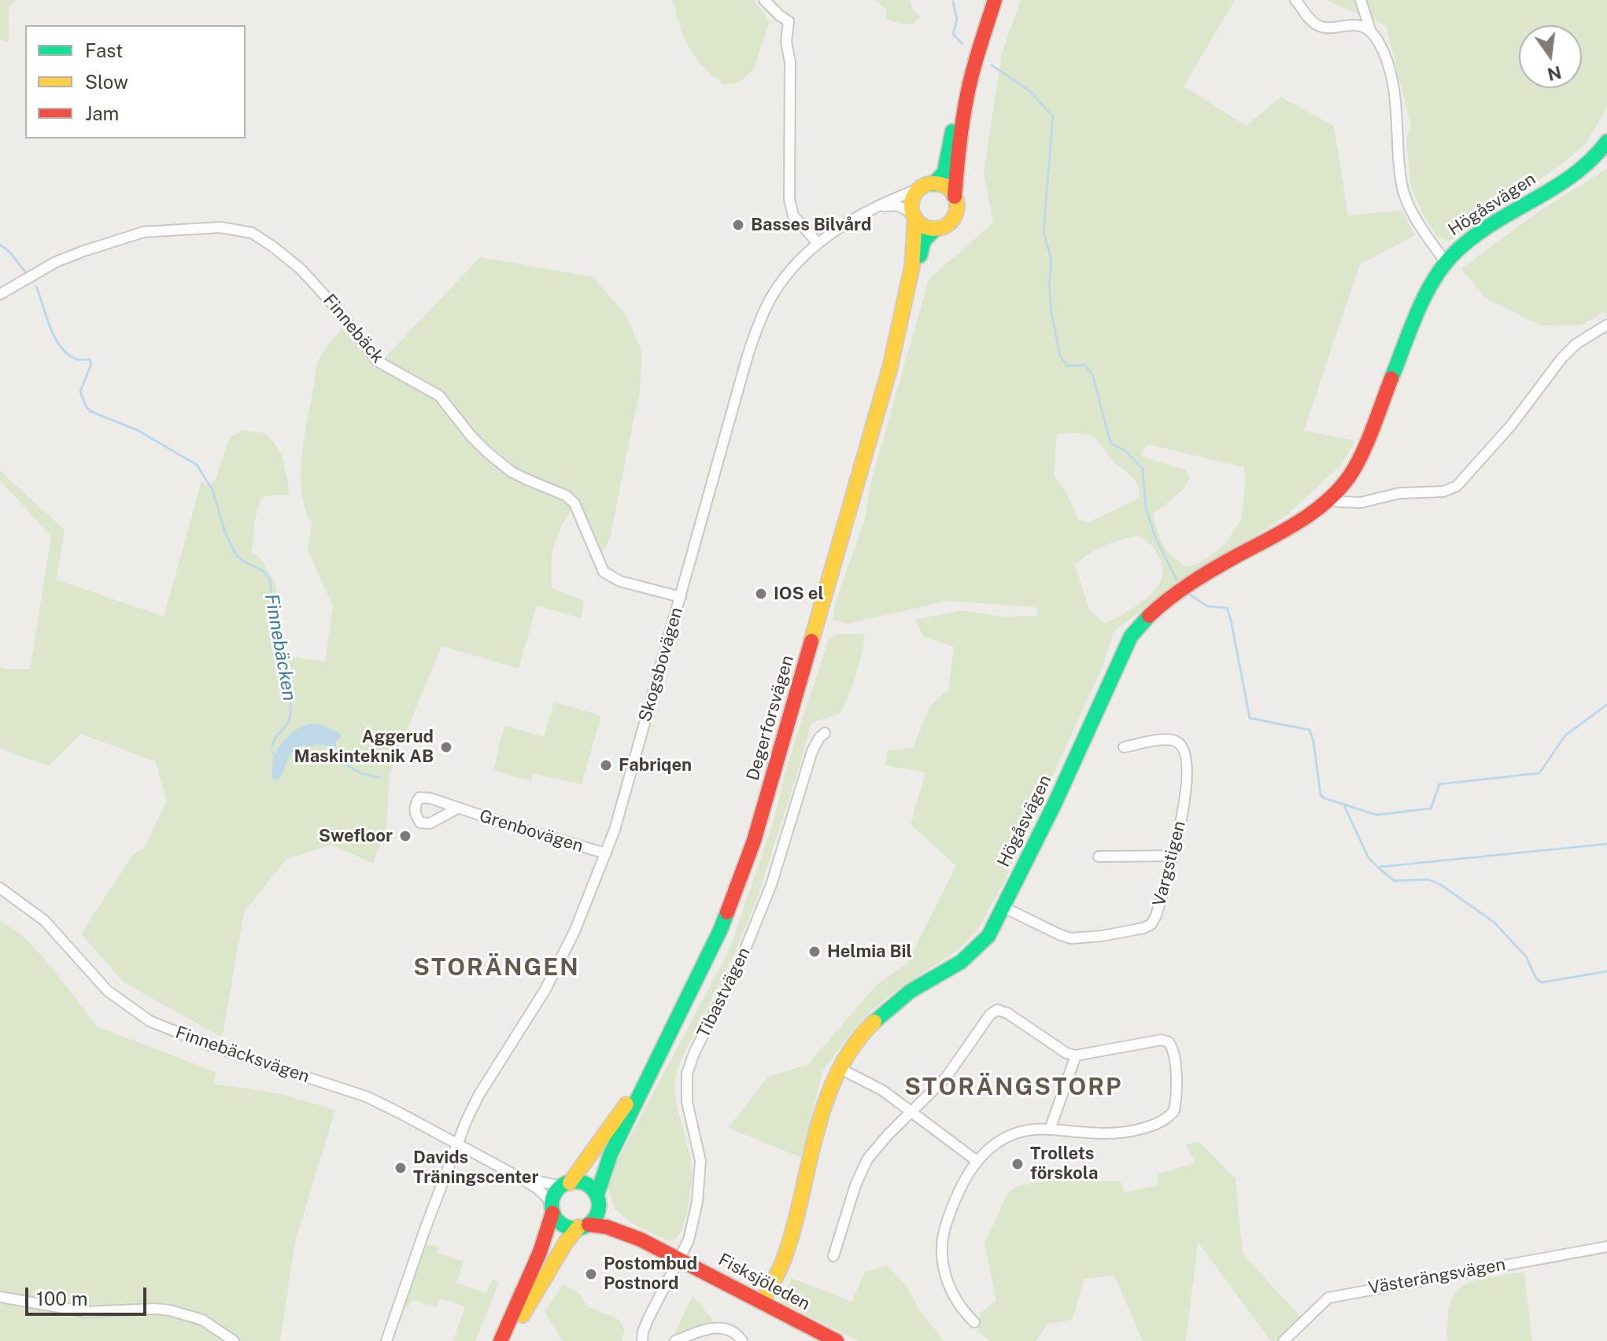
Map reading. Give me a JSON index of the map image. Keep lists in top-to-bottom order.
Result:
{
  "streets": {
    "main road": ["Högåsvägen", "Degerforsvägen", "Fisksjöleden"],
    "street": [
      "Finnebäck",
      "Skogsbovägen",
      "Grenbovägen",
      "Vargstigen",
      "Tibastvägen",
      "Finnebäcksvägen",
      "Västerängsvägen"
    ]
  },
  "crossings": [
    ["Högåsvägen", "Vargstigen"],
    ["Högåsvägen", "Fisksjöleden"],
    ["Finnebäck", "Skogsbovägen"],
    ["Skogsbovägen", "Degerforsvägen"],
    ["Skogsbovägen", "Grenbovägen"],
    ["Skogsbovägen", "Finnebäcksvägen"],
    ["Degerforsvägen", "Finnebäcksvägen"],
    ["Degerforsvägen", "Fisksjöleden"],
    ["Tibastvägen", "Fisksjöleden"],
    ["Finnebäcksvägen", "Fisksjöleden"]
  ],
  "districts": ["STORÄNGEN", "STORÄNGSTORP"],
  "water": ["Finnebäcken"],
  "places": [
    "Basses Bilvård",
    "IOS el",
    "Aggerud Maskinteknik AB",
    "Fabriqen",
    "Swefloor",
    "Helmia Bil",
    "Trollets förskola",
    "Davids Träningscenter",
    "Postombud Postnord"
  ],
  "legend": ["Fast", "Slow", "Jam"],
  "scale_bar": "100 m",
  "north": "bottom"
}
